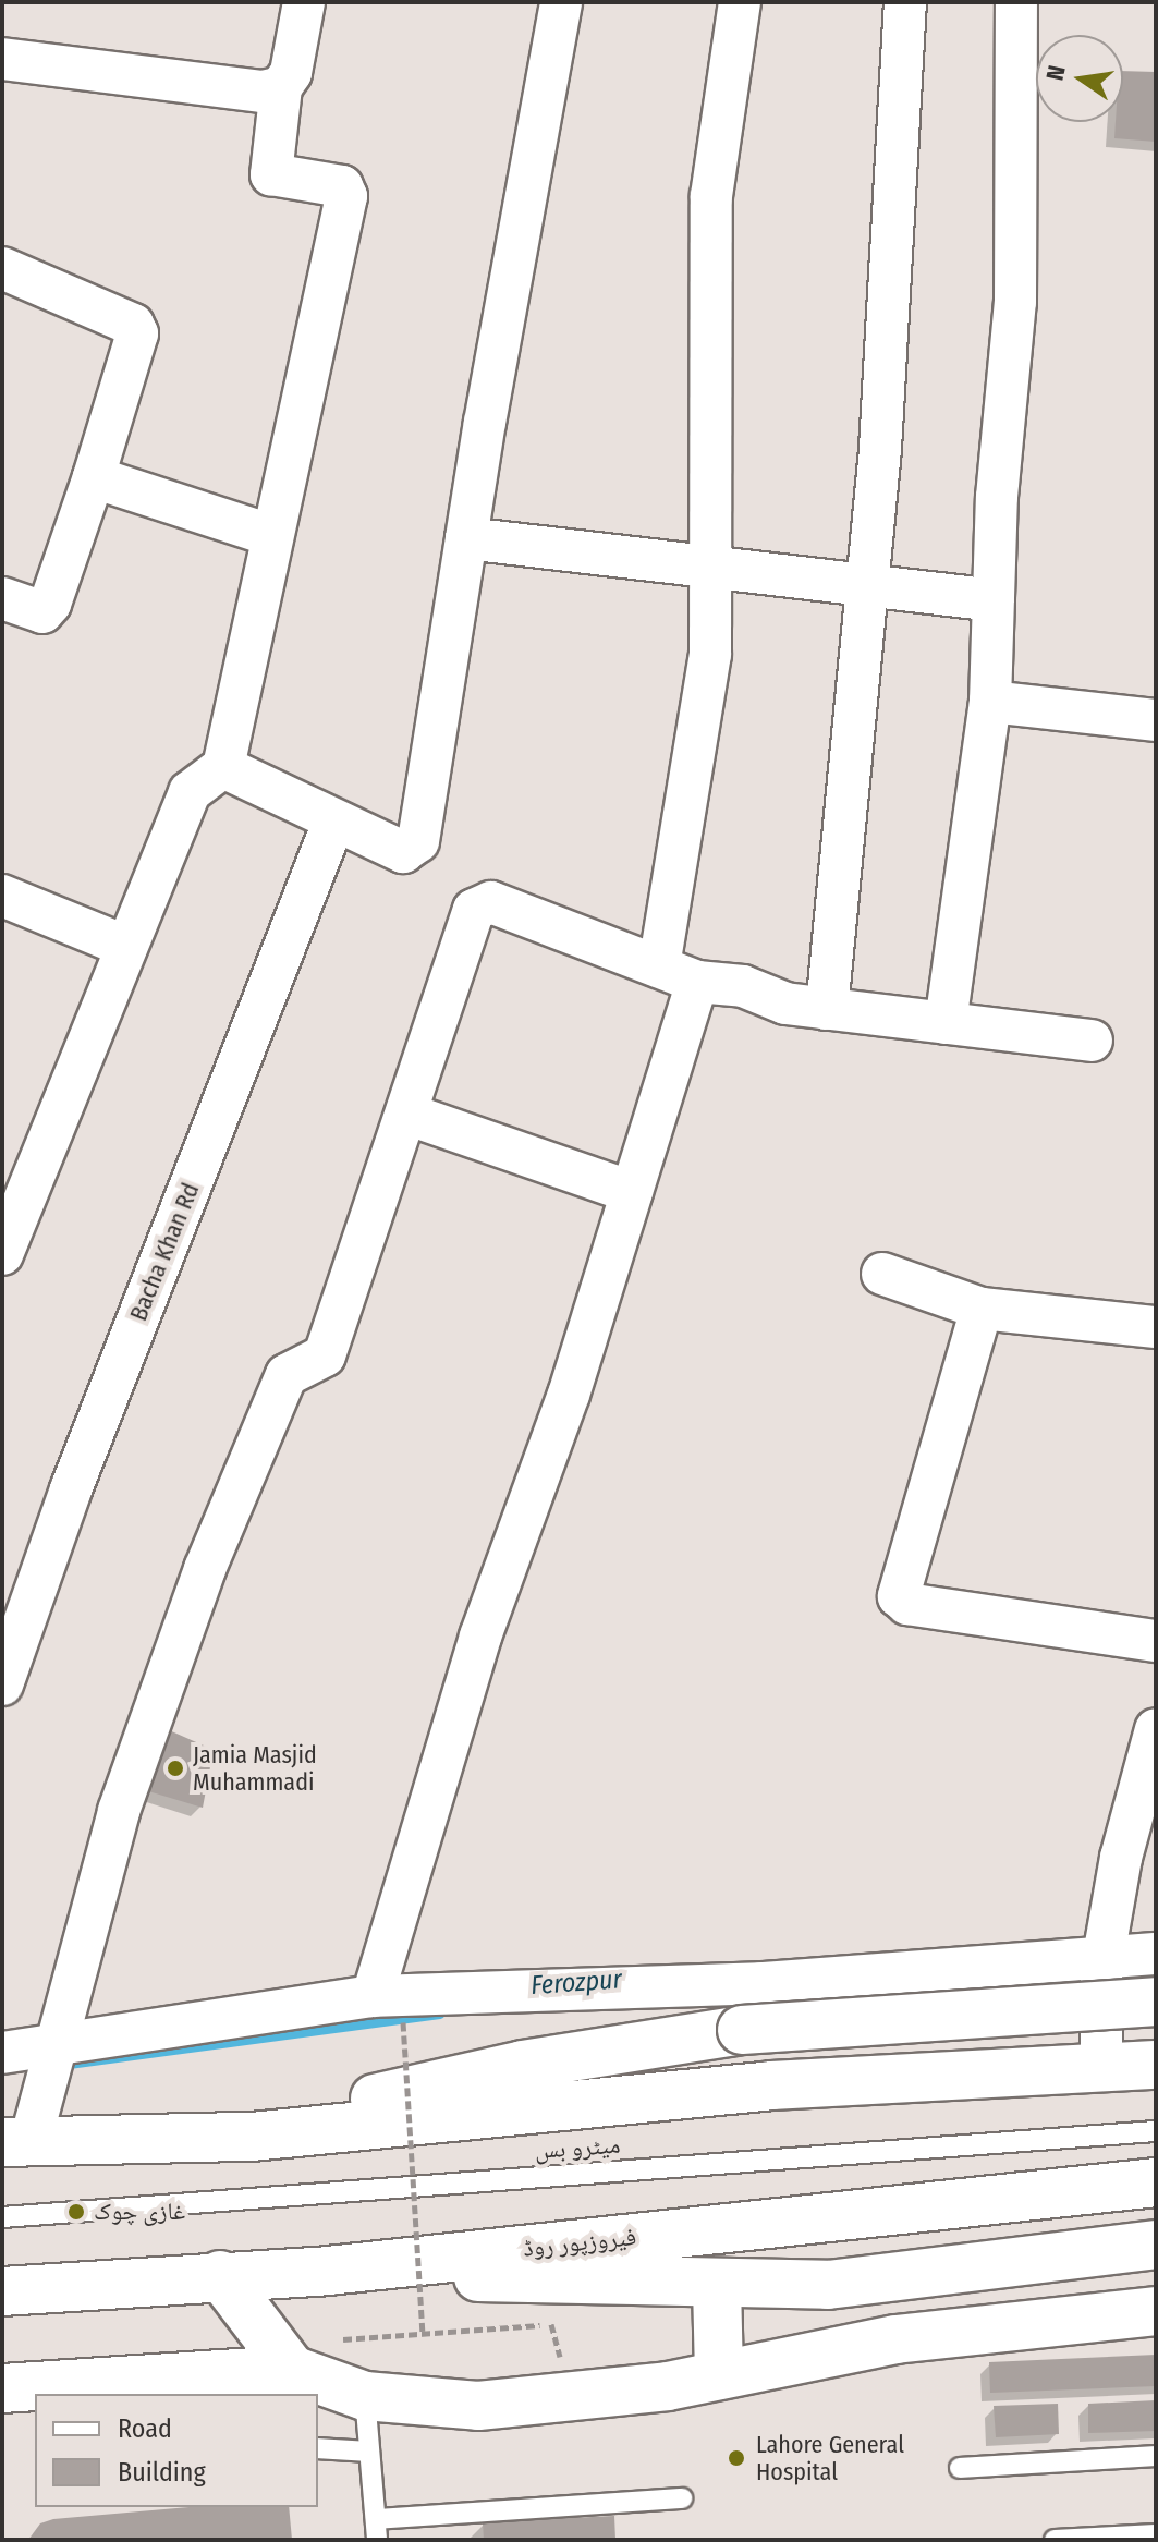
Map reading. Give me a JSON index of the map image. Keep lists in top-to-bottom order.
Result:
{
  "streets": {
    "main road": ["فیروزپور روڈ"],
    "street": ["Bacha Khan Rd"],
    "lane": ["میٹرو بس"]
  },
  "water": ["Ferozpur"],
  "places": ["Jamia Masjid Muhammadi", "غازی چوک", "Lahore General Hospital"],
  "legend": ["Road", "Building"],
  "north": "left"
}
